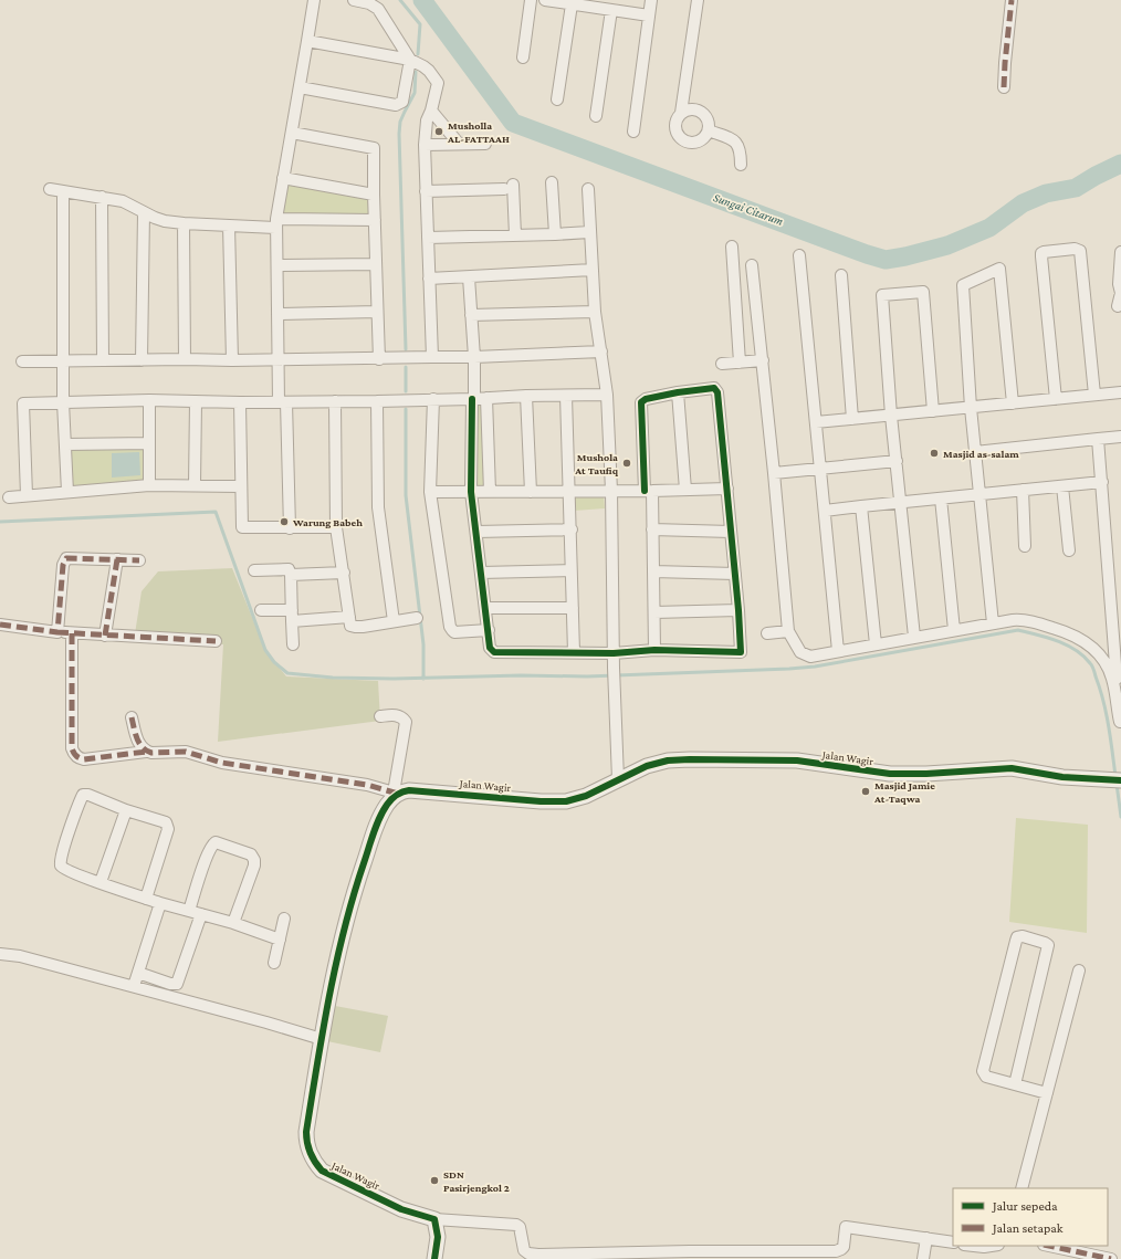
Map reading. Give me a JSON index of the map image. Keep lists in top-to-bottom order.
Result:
{
  "streets": {
    "street": ["Jalan Wagir"]
  },
  "water": ["Sungai Citarum"],
  "places": [
    "Musholla AL-FATTAAH",
    "Masjid as-salam",
    "Mushola At Taufiq",
    "Warung Babeh",
    "Masjid Jamie At-Taqwa",
    "SDN Pasirjengkol 2"
  ],
  "legend": ["Jalur sepeda", "Jalan setapak"]
}
